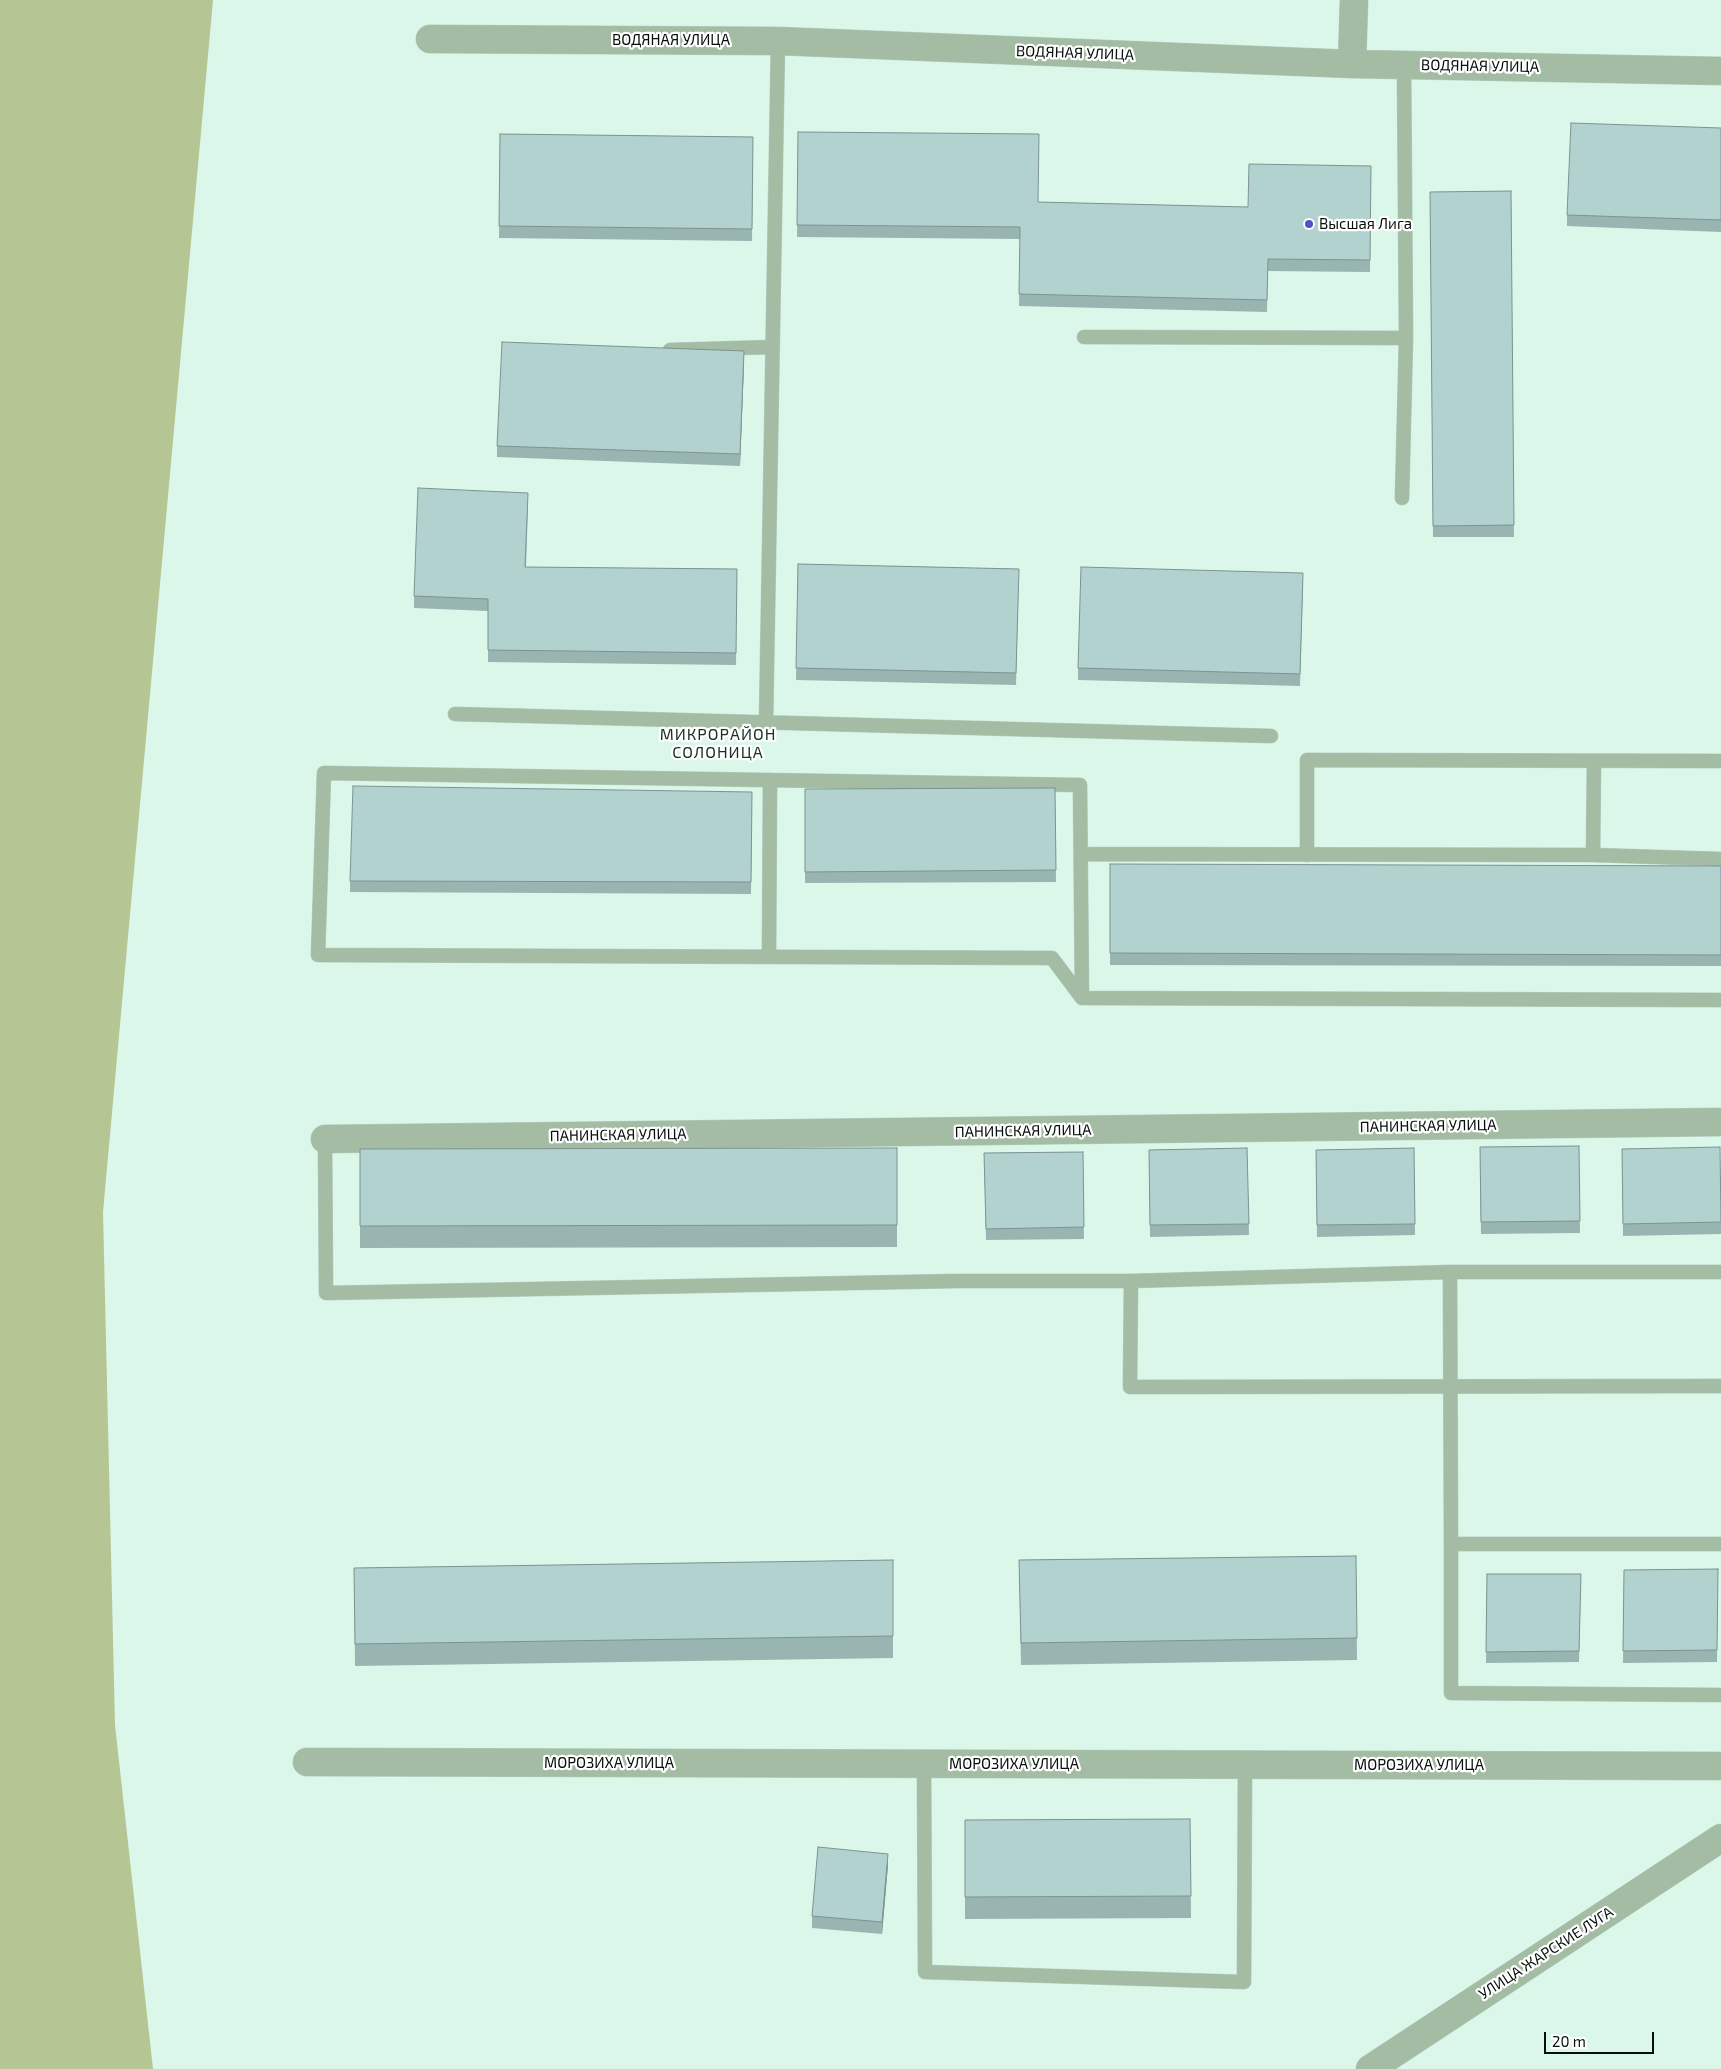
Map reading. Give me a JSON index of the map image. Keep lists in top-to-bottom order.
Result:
{
  "streets": {
    "street": [
      "ВОДЯНАЯ УЛИЦА",
      "ПАНИНСКАЯ УЛИЦА",
      "МОРОЗИХА УЛИЦА",
      "УЛИЦА ЖАРСКИЕ ЛУГА"
    ]
  },
  "districts": ["МИКРОРАЙОН СОЛОНИЦА"],
  "places": ["Высшая Лига"],
  "scale_bar": "20 m"
}
